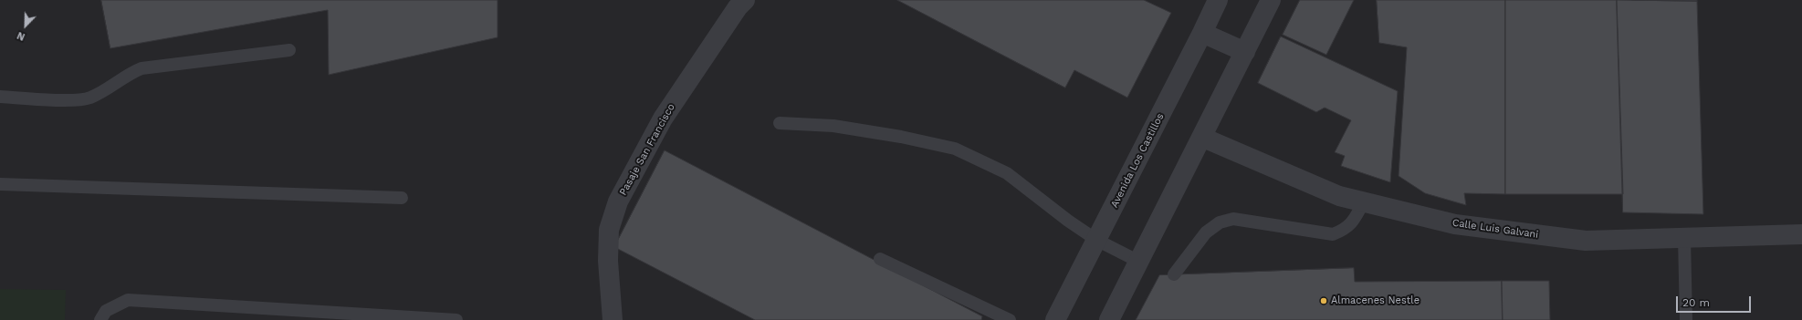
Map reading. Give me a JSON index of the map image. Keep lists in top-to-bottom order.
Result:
{
  "streets": {
    "street": ["Pasaje San Francisco", "Avenida Los Castillos", "Calle Luis Galvani"]
  },
  "places": ["Almacenes Nestle"],
  "scale_bar": "20 m",
  "north": "bottom left"
}
